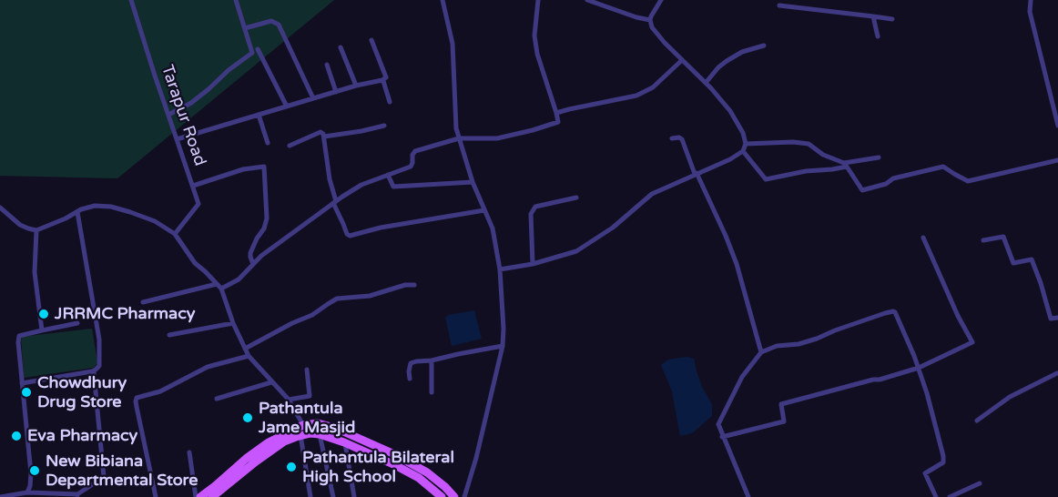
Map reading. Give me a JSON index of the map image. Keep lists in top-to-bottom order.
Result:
{
  "streets": {
    "street": ["Tarapur Road"]
  },
  "places": [
    "JRRMC Pharmacy",
    "Chowdhury Drug Store",
    "Pathantula Jame Masjid",
    "Eva Pharmacy",
    "Pathantula Bilateral High School",
    "New Bibiana Departmental Store"
  ]
}
